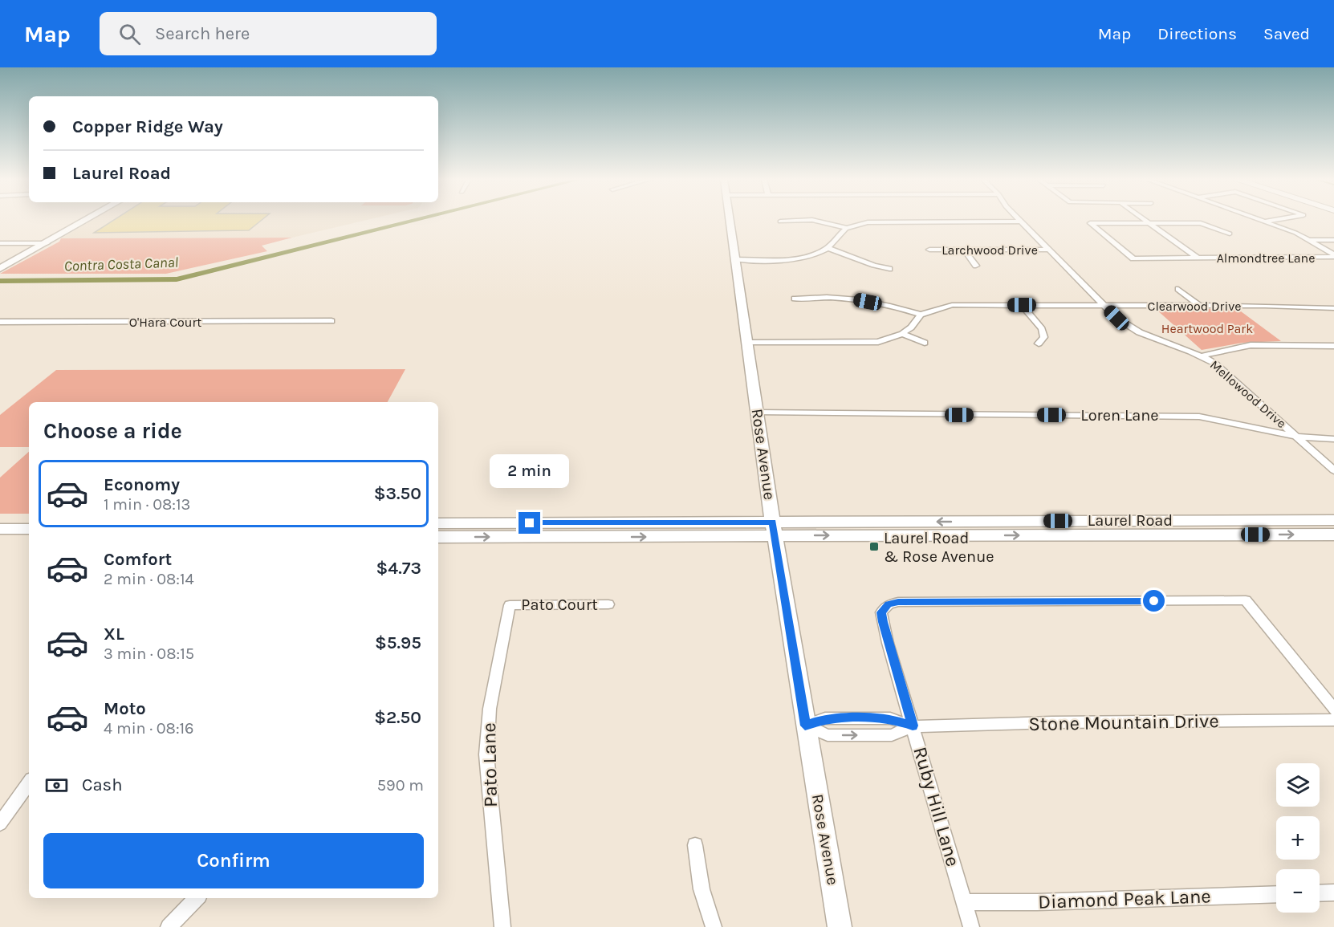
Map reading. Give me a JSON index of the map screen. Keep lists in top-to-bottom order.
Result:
{
  "streets": {
    "main road": ["Rose Avenue", "Laurel Road"],
    "street": [
      "Larchwood Drive",
      "Almondtree Lane",
      "Clearwood Drive",
      "O'Hara Court",
      "Mellowood Drive",
      "Loren Lane",
      "Pato Court",
      "Stone Mountain Drive",
      "Pato Lane",
      "Ruby Hill Lane",
      "Diamond Peak Lane"
    ]
  },
  "crossings": [
    ["Larchwood Drive", "Mellowood Drive"],
    ["Clearwood Drive", "Mellowood Drive"],
    ["Mellowood Drive", "Loren Lane"],
    ["Loren Lane", "Rose Avenue"],
    ["Rose Avenue", "Laurel Road"],
    ["Rose Avenue", "Stone Mountain Drive"],
    ["Pato Court", "Pato Lane"],
    ["Stone Mountain Drive", "Ruby Hill Lane"],
    ["Ruby Hill Lane", "Diamond Peak Lane"]
  ],
  "water": ["Contra Costa Canal"],
  "parks": ["Heartwood Park"],
  "places": {
    "transit": ["Laurel Road & Rose Avenue"]
  },
  "page": {
    "header": "Map",
    "search": "Search here",
    "nav": ["Map", "Directions", "Saved"],
    "banner": ["Copper Ridge Way", "Laurel Road"],
    "heading": "Choose a ride",
    "bubble": "2 min",
    "list": [
      {
        "name": "Economy",
        "note": "1 min · 08:13",
        "value": "$3.50"
      },
      {
        "name": "Comfort",
        "note": "2 min · 08:14",
        "value": "$4.73"
      },
      {
        "name": "XL",
        "note": "3 min · 08:15",
        "value": "$5.95"
      },
      {
        "name": "Moto",
        "note": "4 min · 08:16",
        "value": "$2.50"
      }
    ],
    "pay": ["Cash", "590 m"],
    "map_buttons": ["+", "−"],
    "buttons": "Confirm"
  }
}
